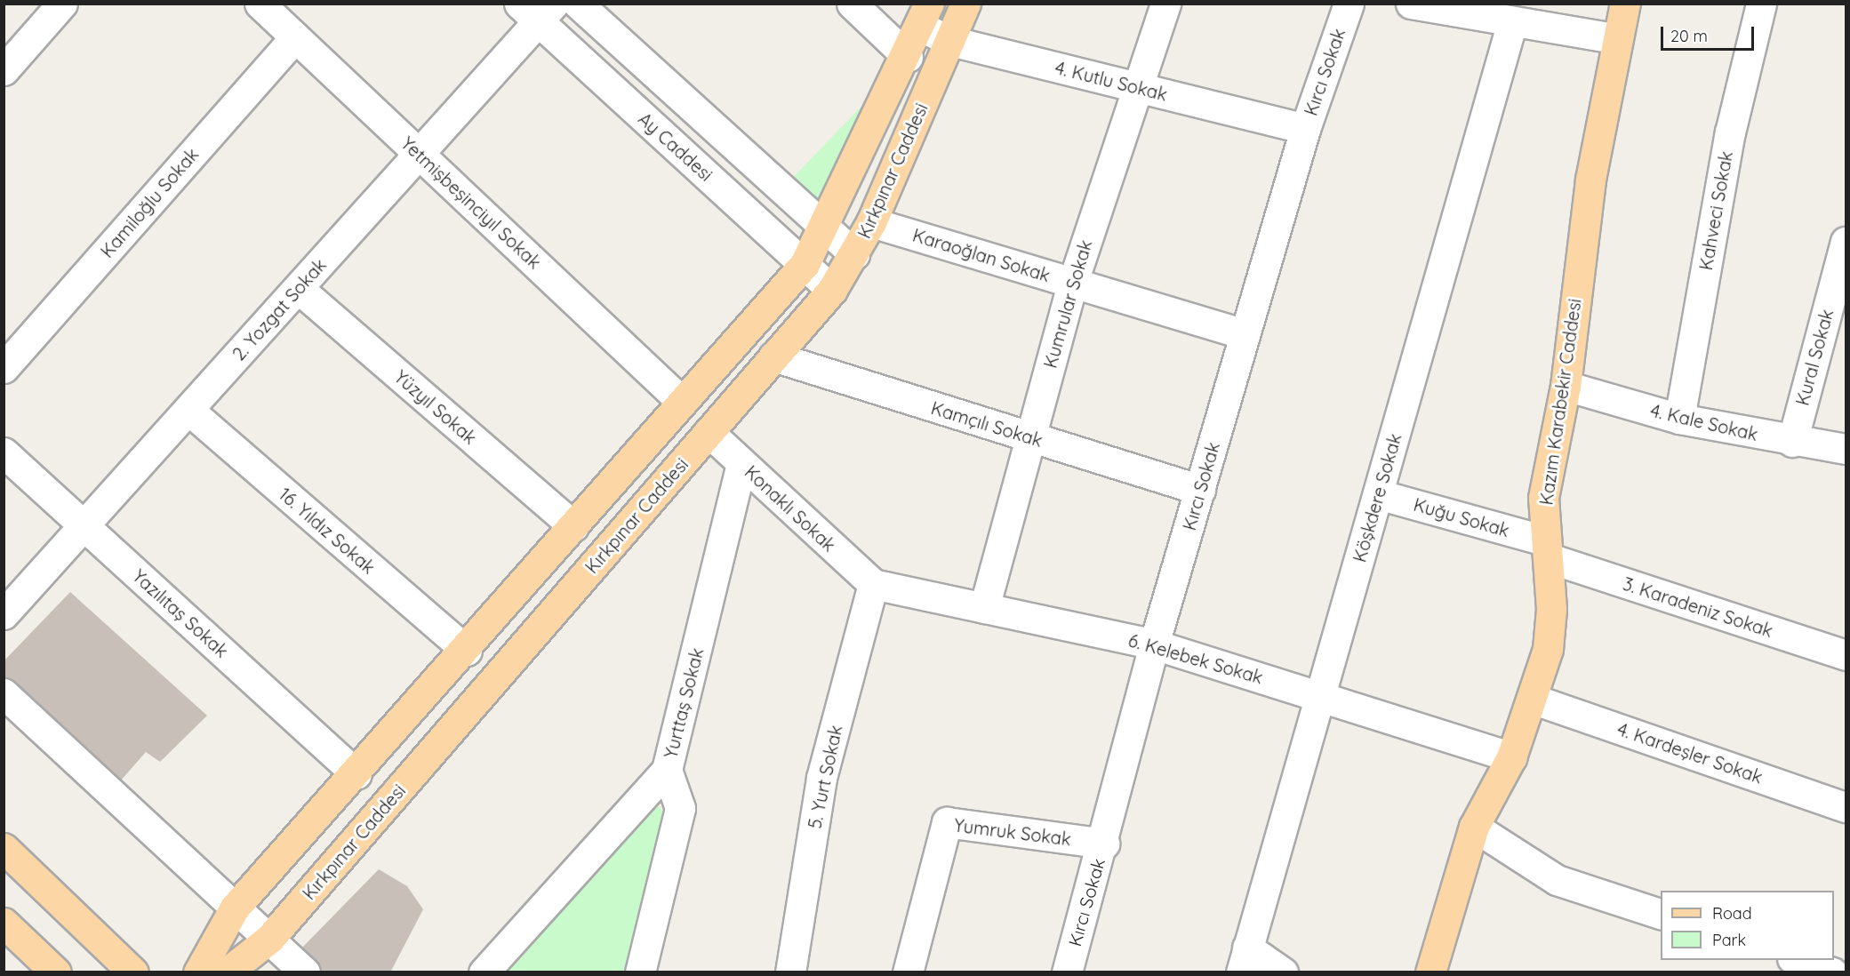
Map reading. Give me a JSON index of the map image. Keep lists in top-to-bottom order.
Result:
{
  "streets": {
    "main road": ["Kırkpınar Caddesi", "Kazım Karabekir Caddesi"],
    "street": [
      "Kırcı Sokak",
      "4. Kutlu Sokak",
      "Ay Caddesi",
      "Kamiloğlu Sokak",
      "Yetmişbeşinciyıl Sokak",
      "Kahveci Sokak",
      "Karaoğlan Sokak",
      "Kumrular Sokak",
      "2. Yozgat Sokak",
      "Kural Sokak",
      "Yüzyıl Sokak",
      "4. Kale Sokak",
      "Kamçılı Sokak",
      "Köşkdere Sokak",
      "Konaklı Sokak",
      "Kuğu Sokak",
      "16. Yıldız Sokak",
      "3. Karadeniz Sokak",
      "Yazılıtaş Sokak",
      "6. Kelebek Sokak",
      "Yurttaş Sokak",
      "4. Kardeşler Sokak",
      "5. Yurt Sokak",
      "Yumruk Sokak"
    ]
  },
  "crossings": [
    ["Kırcı Sokak", "4. Kutlu Sokak"],
    ["Kırcı Sokak", "Karaoğlan Sokak"],
    ["Kırcı Sokak", "Kamçılı Sokak"],
    ["Kırcı Sokak", "6. Kelebek Sokak"],
    ["Kırcı Sokak", "Yumruk Sokak"],
    ["4. Kutlu Sokak", "Kırkpınar Caddesi"],
    ["4. Kutlu Sokak", "Kumrular Sokak"],
    ["Ay Caddesi", "Kırkpınar Caddesi"],
    ["Ay Caddesi", "2. Yozgat Sokak"],
    ["Kırkpınar Caddesi", "Yetmişbeşinciyıl Sokak"],
    ["Kırkpınar Caddesi", "Karaoğlan Sokak"],
    ["Kırkpınar Caddesi", "Yüzyıl Sokak"],
    ["Kırkpınar Caddesi", "Kamçılı Sokak"],
    ["Kırkpınar Caddesi", "Konaklı Sokak"],
    ["Kırkpınar Caddesi", "16. Yıldız Sokak"],
    ["Kırkpınar Caddesi", "Yazılıtaş Sokak"],
    ["Kamiloğlu Sokak", "Yetmişbeşinciyıl Sokak"],
    ["Yetmişbeşinciyıl Sokak", "2. Yozgat Sokak"],
    ["Kahveci Sokak", "4. Kale Sokak"],
    ["Karaoğlan Sokak", "Kumrular Sokak"],
    ["Kumrular Sokak", "Kamçılı Sokak"],
    ["Kumrular Sokak", "6. Kelebek Sokak"],
    ["2. Yozgat Sokak", "Yüzyıl Sokak"],
    ["2. Yozgat Sokak", "16. Yıldız Sokak"],
    ["2. Yozgat Sokak", "Yazılıtaş Sokak"],
    ["Kural Sokak", "4. Kale Sokak"],
    ["Kazım Karabekir Caddesi", "4. Kale Sokak"],
    ["Kazım Karabekir Caddesi", "Kuğu Sokak"],
    ["Kazım Karabekir Caddesi", "3. Karadeniz Sokak"],
    ["Kazım Karabekir Caddesi", "6. Kelebek Sokak"],
    ["Kazım Karabekir Caddesi", "4. Kardeşler Sokak"],
    ["Köşkdere Sokak", "Kuğu Sokak"],
    ["Köşkdere Sokak", "6. Kelebek Sokak"],
    ["Konaklı Sokak", "6. Kelebek Sokak"],
    ["Konaklı Sokak", "Yurttaş Sokak"],
    ["Konaklı Sokak", "5. Yurt Sokak"],
    ["Kuğu Sokak", "3. Karadeniz Sokak"],
    ["6. Kelebek Sokak", "5. Yurt Sokak"]
  ],
  "legend": ["Road", "Park"],
  "scale_bar": "20 m"
}
